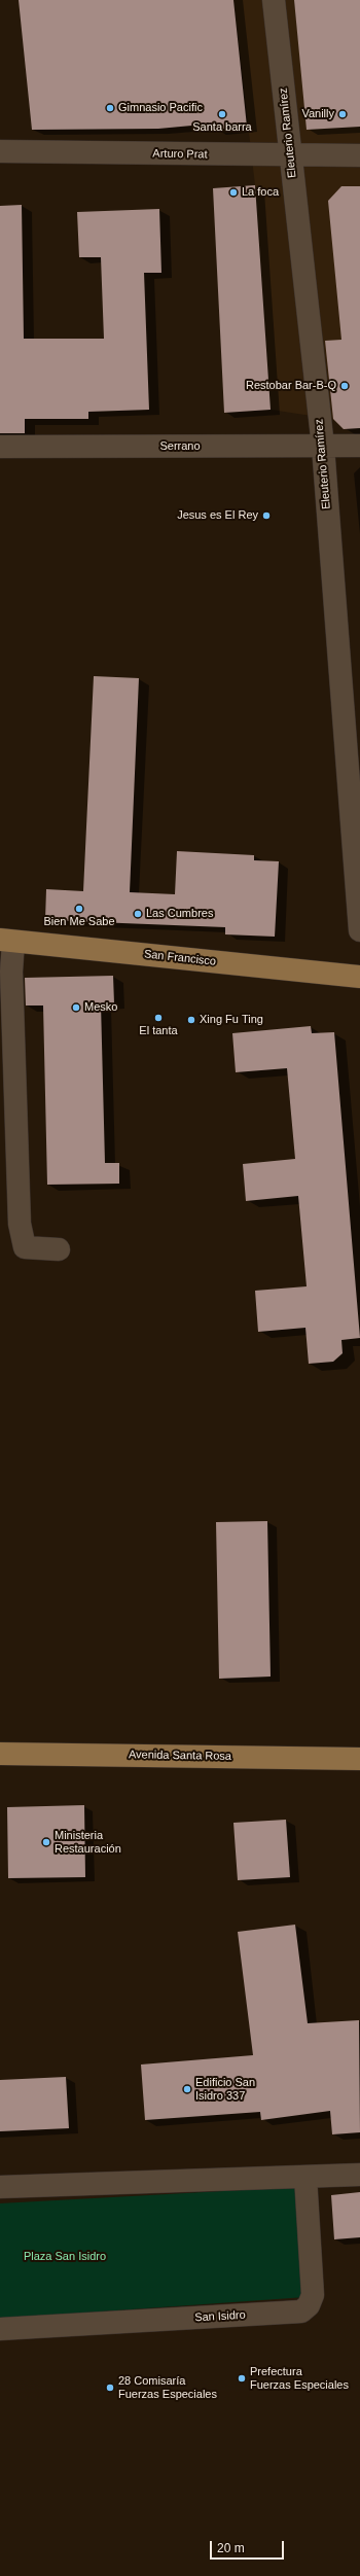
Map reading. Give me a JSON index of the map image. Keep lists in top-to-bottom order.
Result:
{
  "streets": {
    "main road": ["San Francisco", "Avenida Santa Rosa"],
    "street": [
      "Eleuterio Ramírez",
      "Arturo Prat",
      "Serrano",
      "San Isidro"
    ]
  },
  "crossings": [
    ["Eleuterio Ramírez", "Arturo Prat"],
    ["Eleuterio Ramírez", "Serrano"]
  ],
  "parks": ["Plaza San Isidro"],
  "places": [
    "Gimnasio Pacific",
    "Santa barra",
    "Vanilly",
    "La foca",
    "Restobar Bar-B-Q",
    "Jesus es El Rey",
    "Bien Me Sabe",
    "Las Cumbres",
    "Mesko",
    "El tanta",
    "Xing Fu Ting",
    "Ministeria Restauración",
    "Edificio San Isidro 337",
    "Prefectura Fuerzas Especiales",
    "28 Comisaría Fuerzas Especiales"
  ],
  "scale_bar": "20 m"
}
